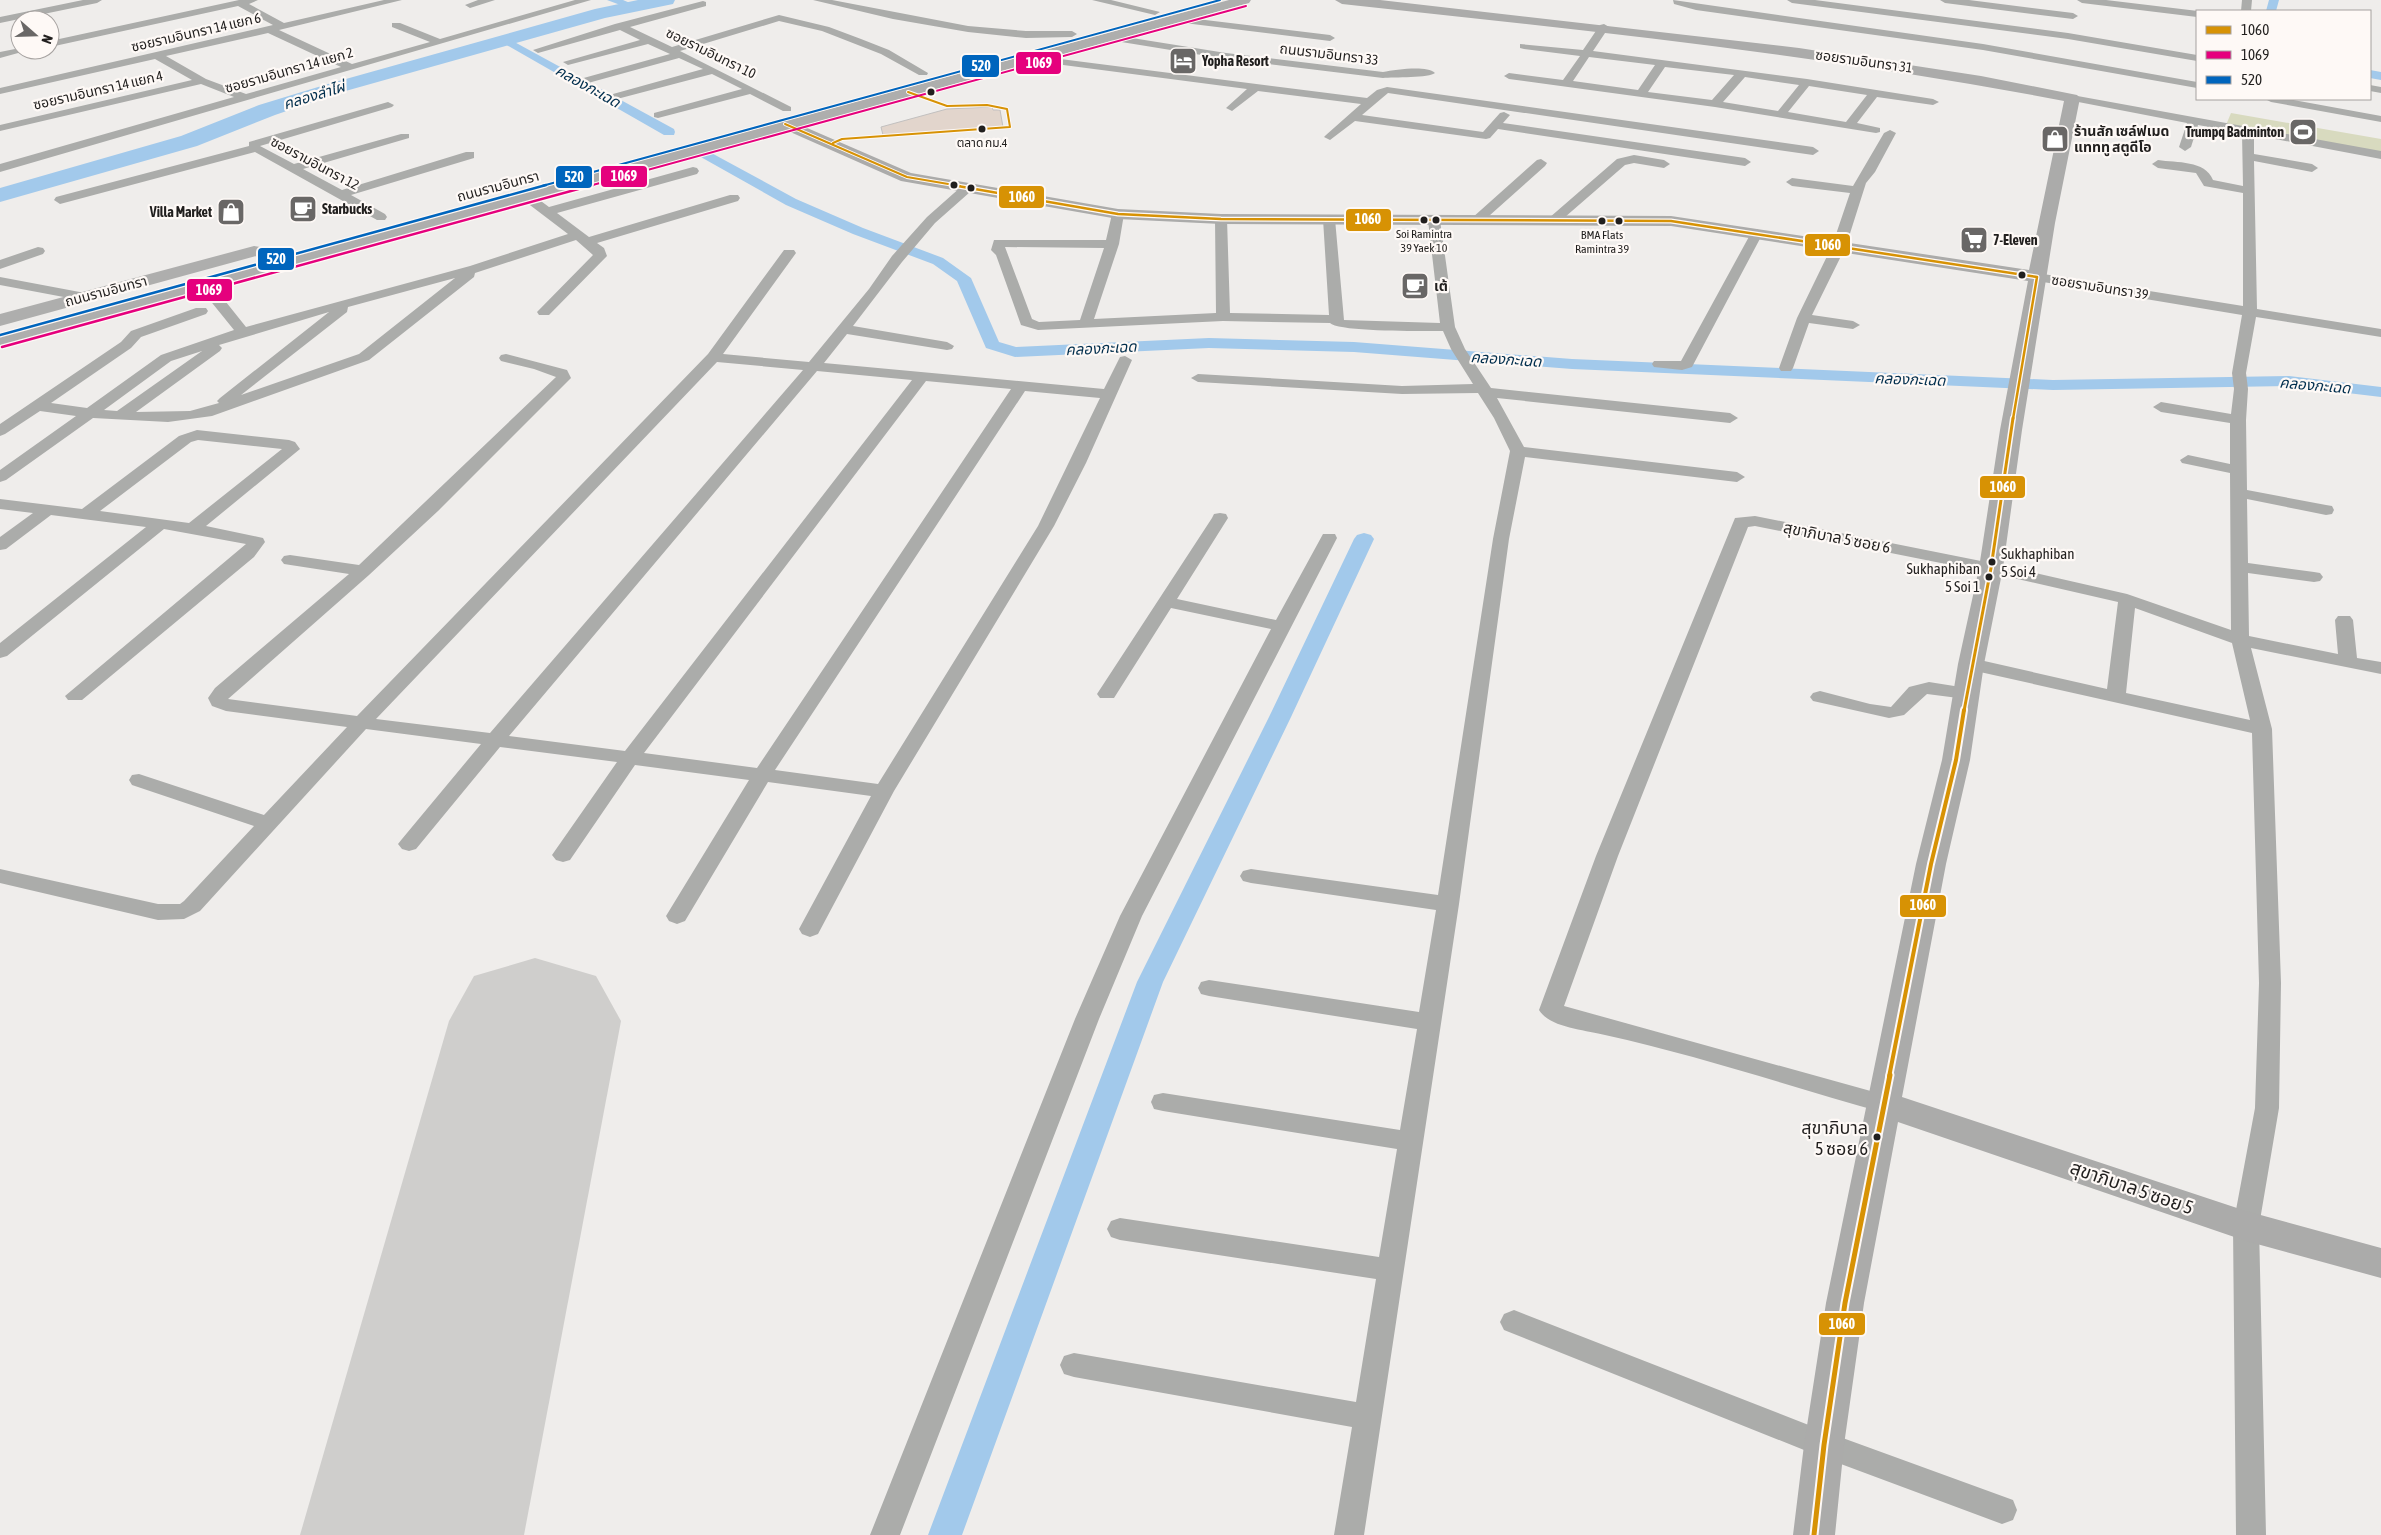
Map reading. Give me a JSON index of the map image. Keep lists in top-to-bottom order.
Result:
{
  "streets": {
    "main road": ["ถนนรามอินทรา"],
    "street": [
      "ซอยรามอินทรา 14 แยก 6",
      "ซอยรามอินทรา 10",
      "ถนนรามอินทรา 33",
      "ซอยรามอินทรา 31",
      "ซอยรามอินทรา 14 แยก 2",
      "ซอยรามอินทรา 14 แยก 4",
      "ซอยรามอินทรา 12",
      "ซอยรามอินทรา 39",
      "สุขาภิบาล 5 ซอย 6",
      "สุขาภิบาล 5 ซอย 5"
    ]
  },
  "crossings": [
    ["ซอยรามอินทรา 10", "ถนนรามอินทรา"],
    ["ซอยรามอินทรา 10", "ซอยรามอินทรา 39"],
    ["ถนนรามอินทรา 33", "ถนนรามอินทรา"],
    ["ซอยรามอินทรา 12", "ถนนรามอินทรา"],
    ["ถนนรามอินทรา", "ซอยรามอินทรา 39"],
    ["สุขาภิบาล 5 ซอย 6", "สุขาภิบาล 5 ซอย 5"]
  ],
  "water": ["คลองกะเฉด", "คลองลำไผ่"],
  "places": {
    "hotel": ["Yopha Resort"],
    "other": [
      "ตลาด กม.4",
      "Soi Ramintra 39 Yaek 10",
      "BMA Flats Ramintra 39",
      "Sukhaphiban 5 Soi 4",
      "Sukhaphiban 5 Soi 1",
      "สุขาภิบาล 5 ซอย 6"
    ],
    "sports": ["Trumpq Badminton"],
    "shop": ["ร้านสัก เซล์ฟเมด แทททู สตูดีโอ", "Villa Market"],
    "cafe": ["Starbucks", "เต้"],
    "supermarket": ["7-Eleven"]
  },
  "lines": ["transit line 520", "transit line 1069", "transit line 1060"],
  "legend": ["1060", "1069", "520"],
  "north": "right"
}
